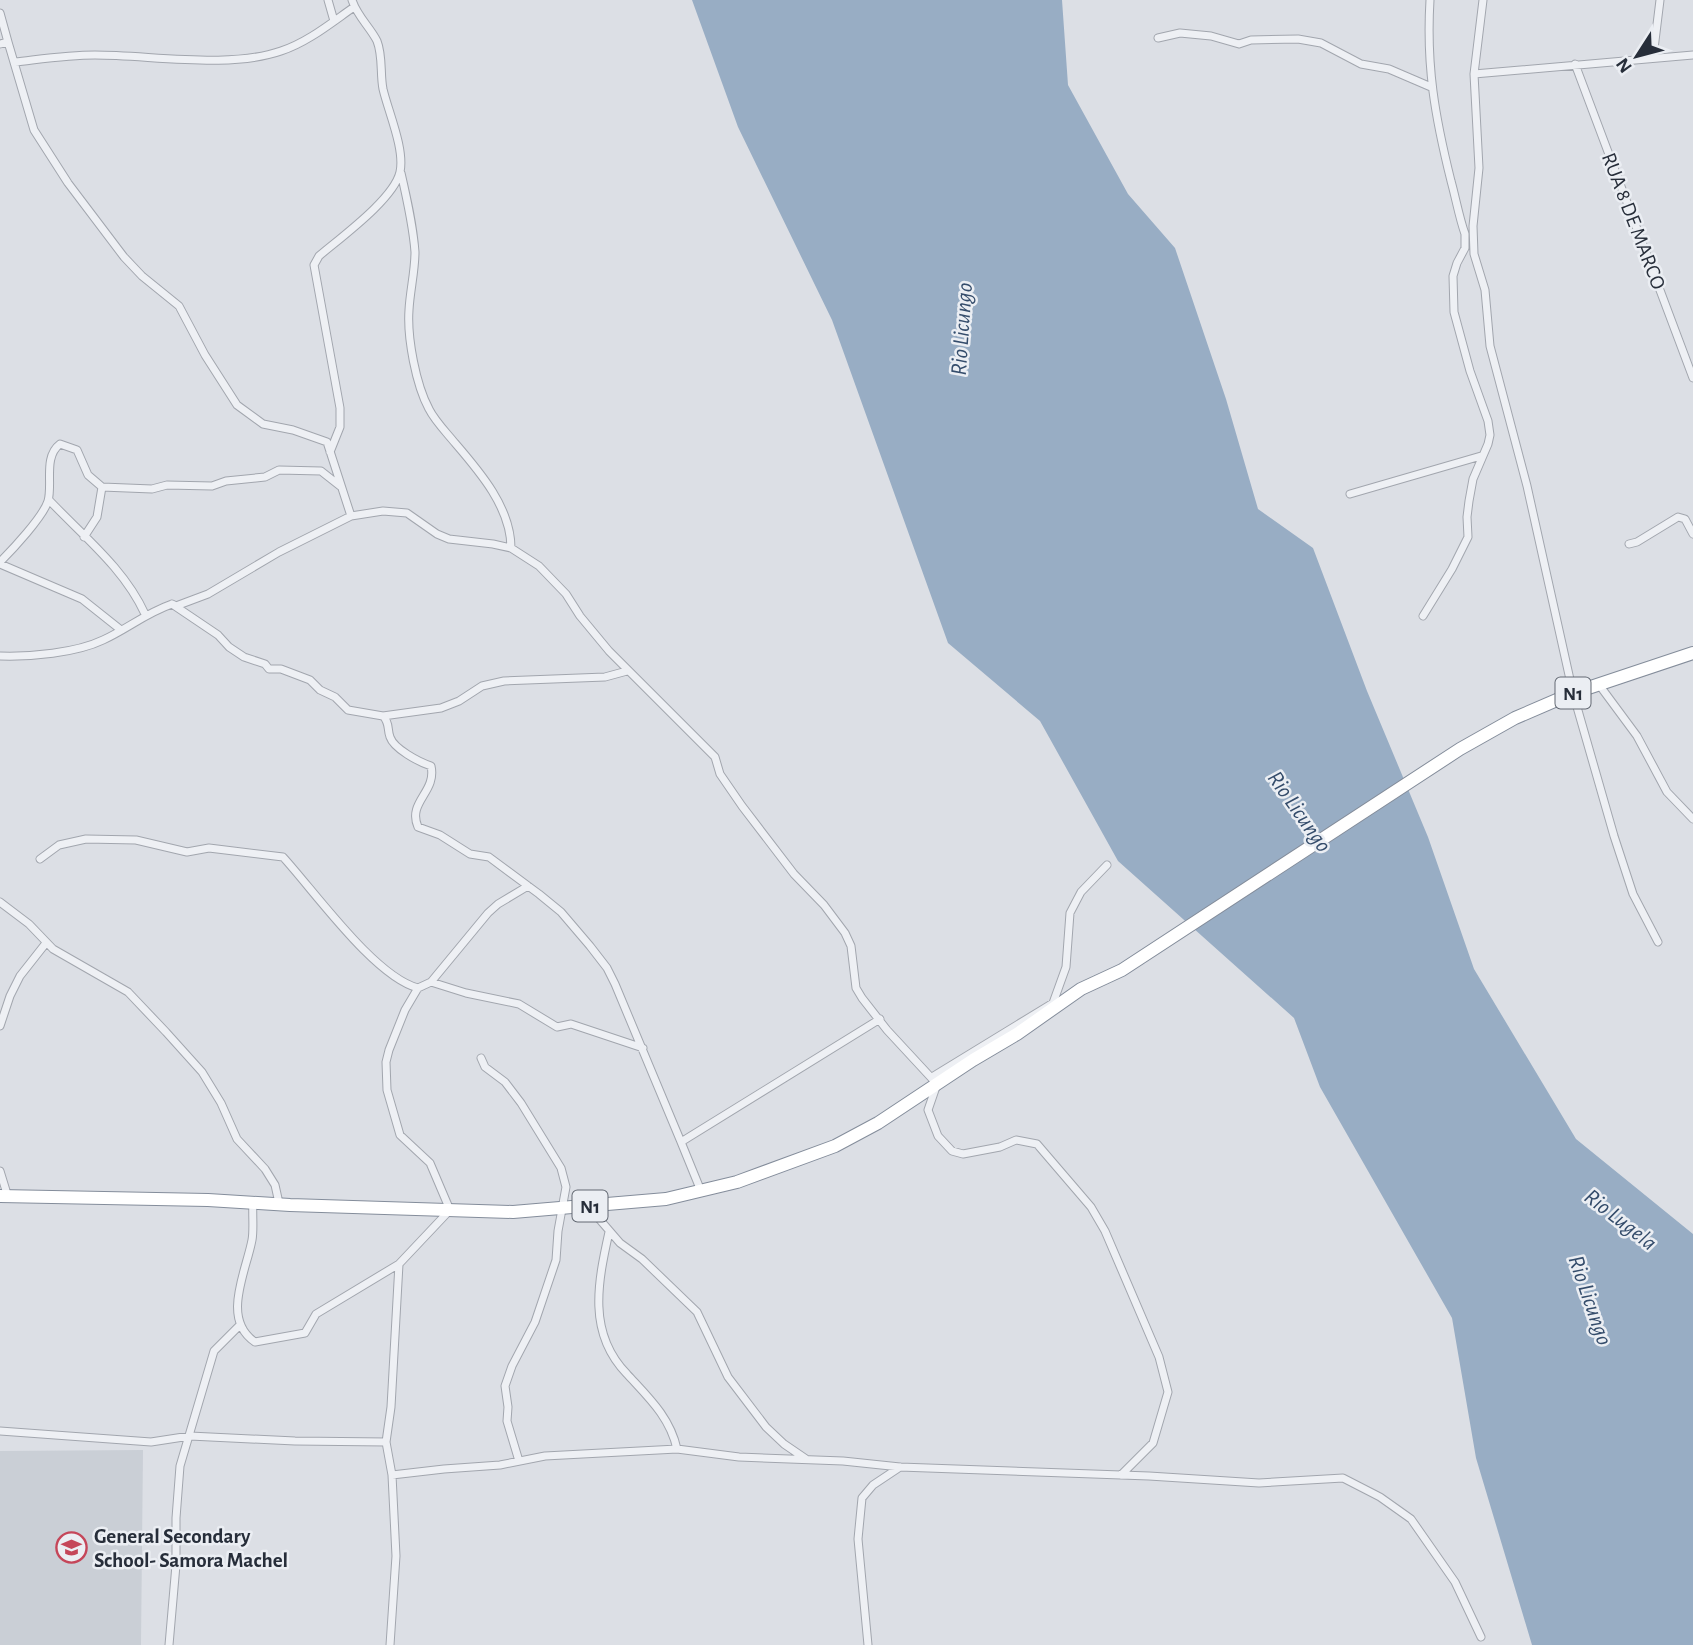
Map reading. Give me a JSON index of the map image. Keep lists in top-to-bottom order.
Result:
{
  "streets": {
    "highway": ["N1"],
    "street": ["RUA 8 DE MARCO"]
  },
  "water": ["Rio Licungo", "Rio Lugela"],
  "places": {
    "school or university": ["General Secondary School- Samora Machel"]
  },
  "north": "bottom left"
}
